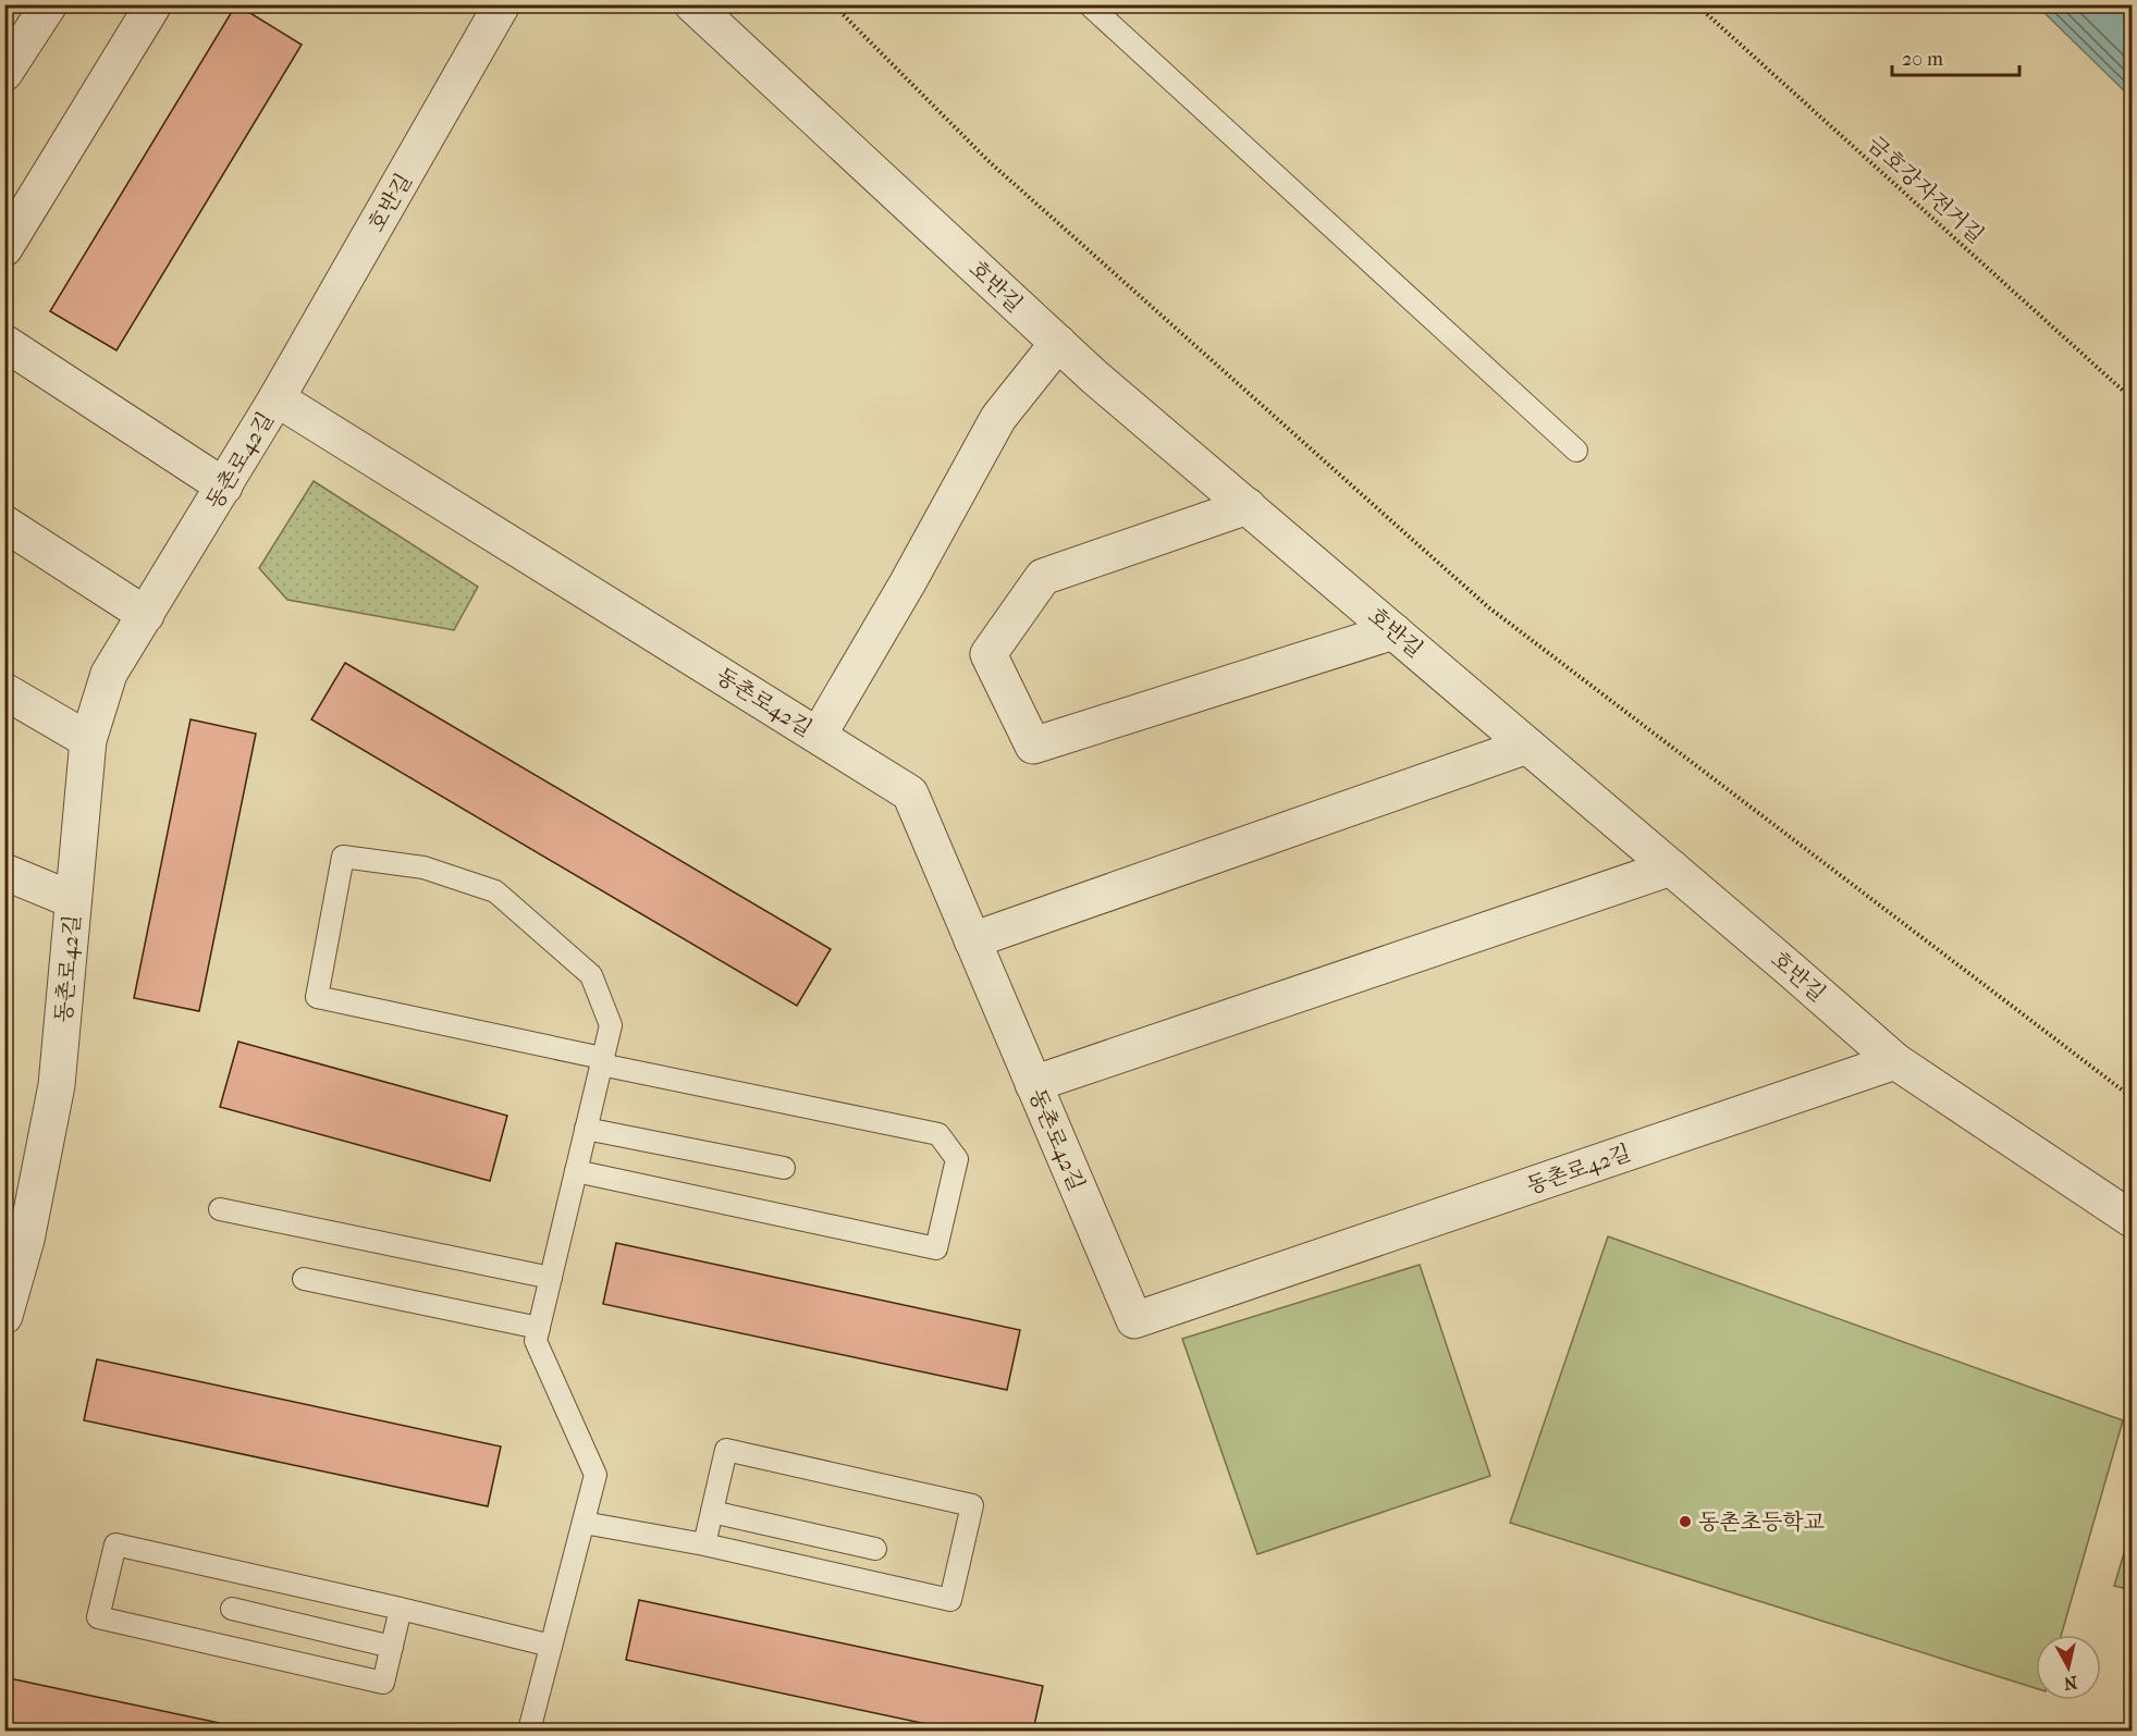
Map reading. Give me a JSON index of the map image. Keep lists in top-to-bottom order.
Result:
{
  "streets": {
    "street": ["호반길", "동촌로42길"],
    "path": ["금호강자전거길"]
  },
  "crossings": [
    ["호반길", "동촌로42길"]
  ],
  "places": ["동촌초등학교"],
  "scale_bar": "20 m",
  "north": "bottom"
}
